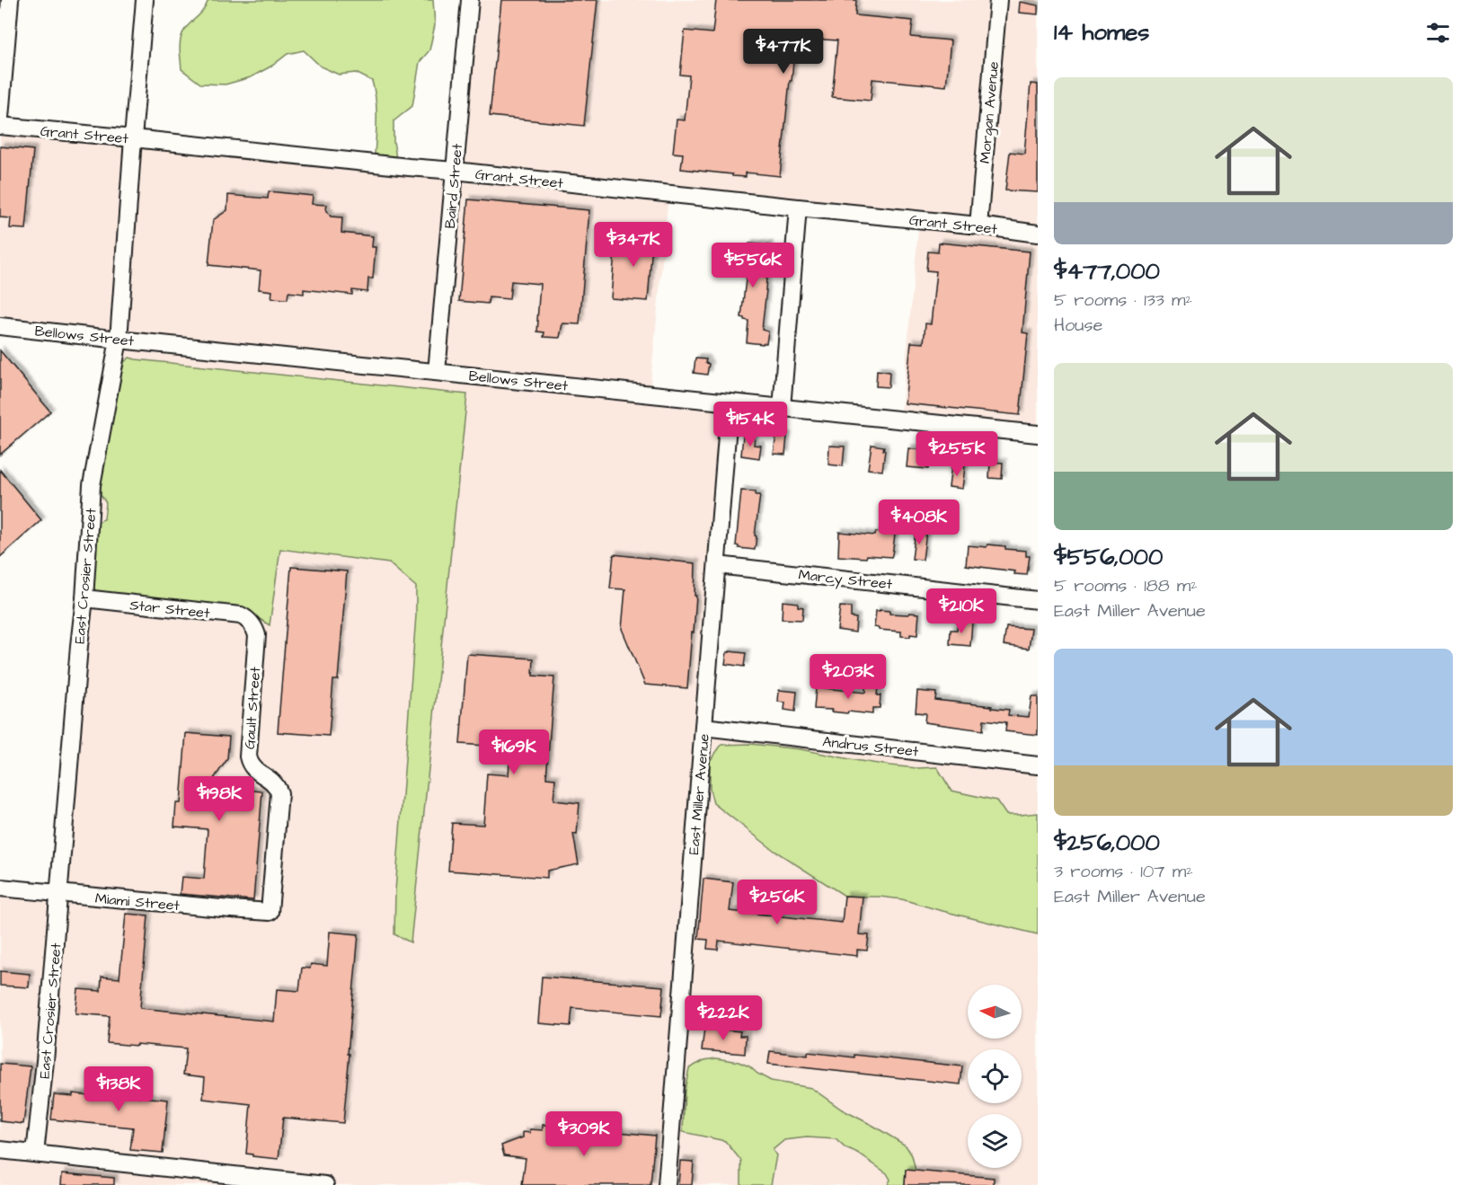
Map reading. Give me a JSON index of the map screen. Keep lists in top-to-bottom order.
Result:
{
  "streets": {
    "street": [
      "Morgan Avenue",
      "Grant Street",
      "Baird Street",
      "Bellows Street",
      "East Crosier Street",
      "Marcy Street",
      "Star Street",
      "Gault Street",
      "Andrus Street",
      "East Miller Avenue",
      "Miami Street"
    ]
  },
  "crossings": [
    ["Morgan Avenue", "Grant Street"],
    ["Grant Street", "Baird Street"],
    ["Grant Street", "East Crosier Street"],
    ["Baird Street", "Bellows Street"],
    ["Bellows Street", "East Crosier Street"],
    ["Bellows Street", "East Miller Avenue"],
    ["East Crosier Street", "Star Street"],
    ["East Crosier Street", "Miami Street"],
    ["Marcy Street", "East Miller Avenue"],
    ["Star Street", "Gault Street"],
    ["Gault Street", "Miami Street"],
    ["Andrus Street", "East Miller Avenue"]
  ],
  "north": "left",
  "page": {
    "heading": "14 homes",
    "price": [
      "$477K",
      "$347K",
      "$556K",
      "$154K",
      "$255K",
      "$408K",
      "$210K",
      "$203K",
      "$169K",
      "$198K",
      "$256K",
      "$222K",
      "$138K",
      "$309K"
    ],
    "list": [
      {
        "name": "$477,000",
        "note": "5 rooms · 133 m² · House"
      },
      {
        "name": "$556,000",
        "note": "5 rooms · 188 m² · East Miller Avenue"
      },
      {
        "name": "$256,000",
        "note": "3 rooms · 107 m² · East Miller Avenue"
      }
    ]
  }
}
